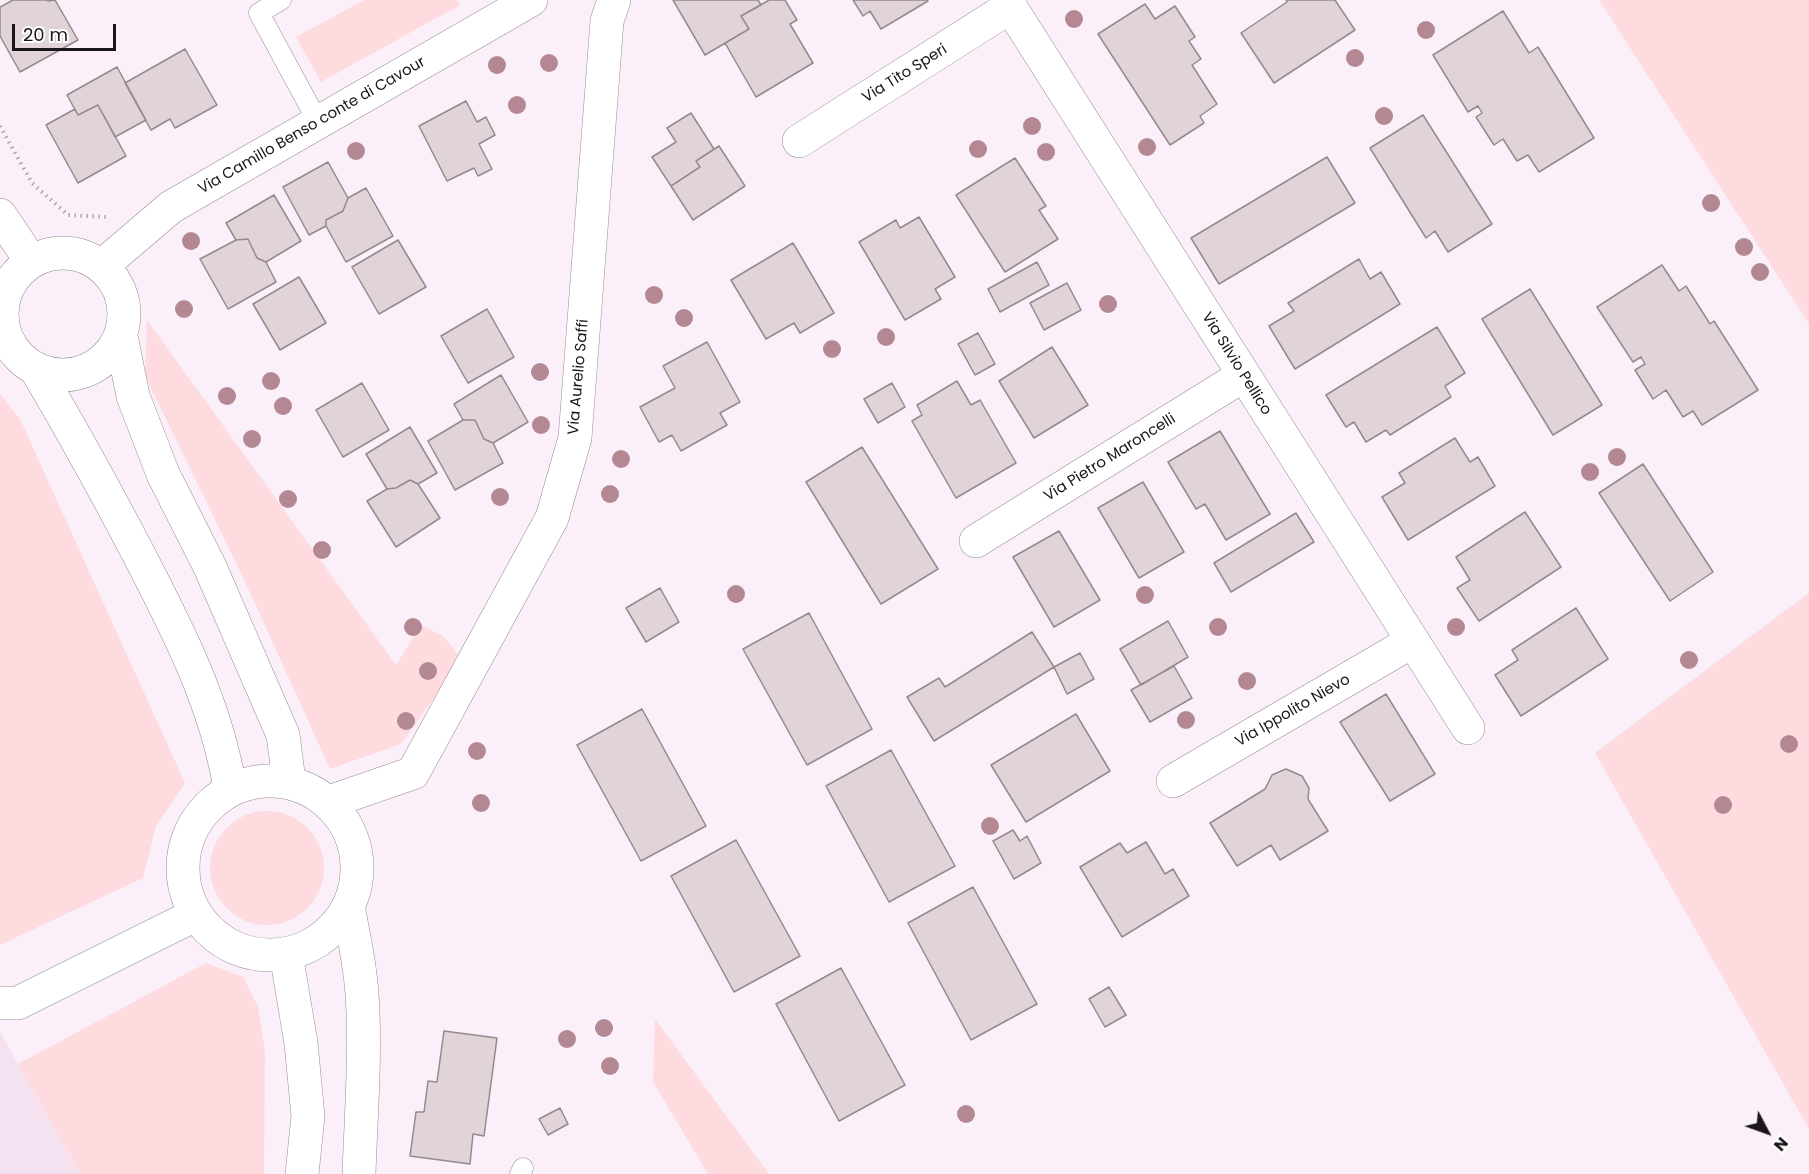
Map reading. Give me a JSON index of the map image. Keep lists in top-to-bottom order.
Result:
{
  "streets": {
    "street": [
      "Via Tito Speri",
      "Via Camillo Benso conte di Cavour",
      "Via Silvio Pellico",
      "Via Aurelio Saffi",
      "Via Pietro Maroncelli",
      "Via Ippolito Nievo"
    ]
  },
  "crossings": [
    ["Via Tito Speri", "Via Silvio Pellico"],
    ["Via Silvio Pellico", "Via Pietro Maroncelli"],
    ["Via Silvio Pellico", "Via Ippolito Nievo"]
  ],
  "scale_bar": "20 m",
  "north": "bottom right"
}
